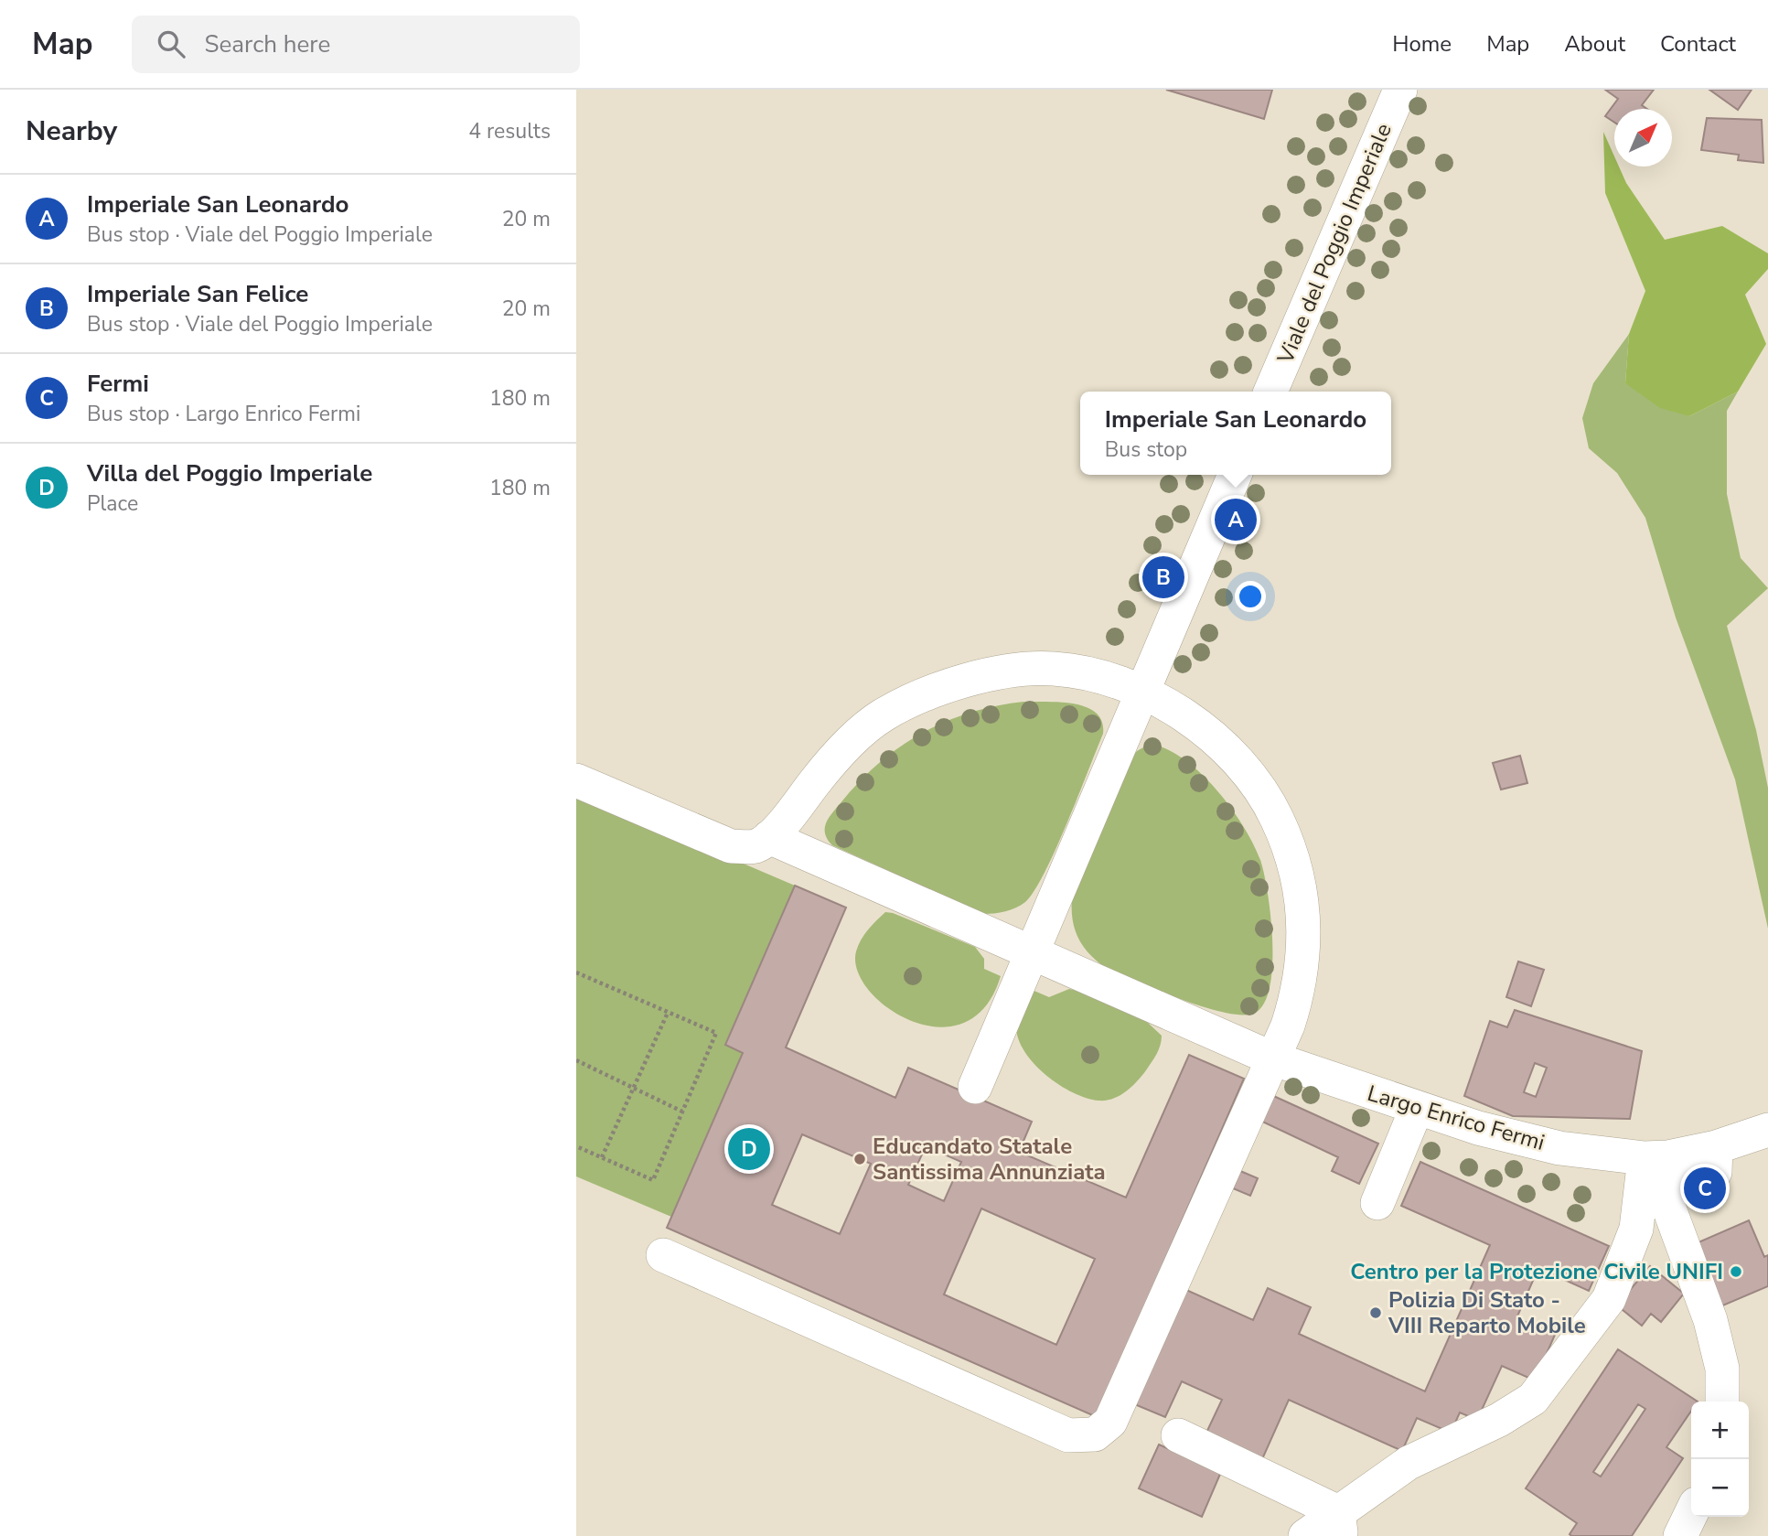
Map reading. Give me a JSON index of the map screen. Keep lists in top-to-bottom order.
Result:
{
  "streets": {
    "street": ["Viale del Poggio Imperiale", "Largo Enrico Fermi"]
  },
  "places": ["Educandato Statale Santissima Annunziata", "Centro per la Protezione Civile UNIFI", "Polizia Di Stato - VIII Reparto Mobile"],
  "north": "top right",
  "page": {
    "header": "Map",
    "search": "Search here",
    "nav": [
      "Home",
      "Map",
      "About",
      "Contact"
    ],
    "heading": ["Nearby", "4 results"],
    "list": [
      {
        "mark": "A",
        "name": "Imperiale San Leonardo",
        "note": "Bus stop · Viale del Poggio Imperiale",
        "value": "20 m"
      },
      {
        "mark": "B",
        "name": "Imperiale San Felice",
        "note": "Bus stop · Viale del Poggio Imperiale",
        "value": "20 m"
      },
      {
        "mark": "C",
        "name": "Fermi",
        "note": "Bus stop · Largo Enrico Fermi",
        "value": "180 m"
      },
      {
        "mark": "D",
        "name": "Villa del Poggio Imperiale",
        "note": "Place",
        "value": "180 m"
      }
    ],
    "popup": ["Imperiale San Leonardo", "Bus stop"],
    "pins": [
      "A",
      "B",
      "D",
      "C"
    ],
    "map_buttons": ["+", "−"]
  }
}
